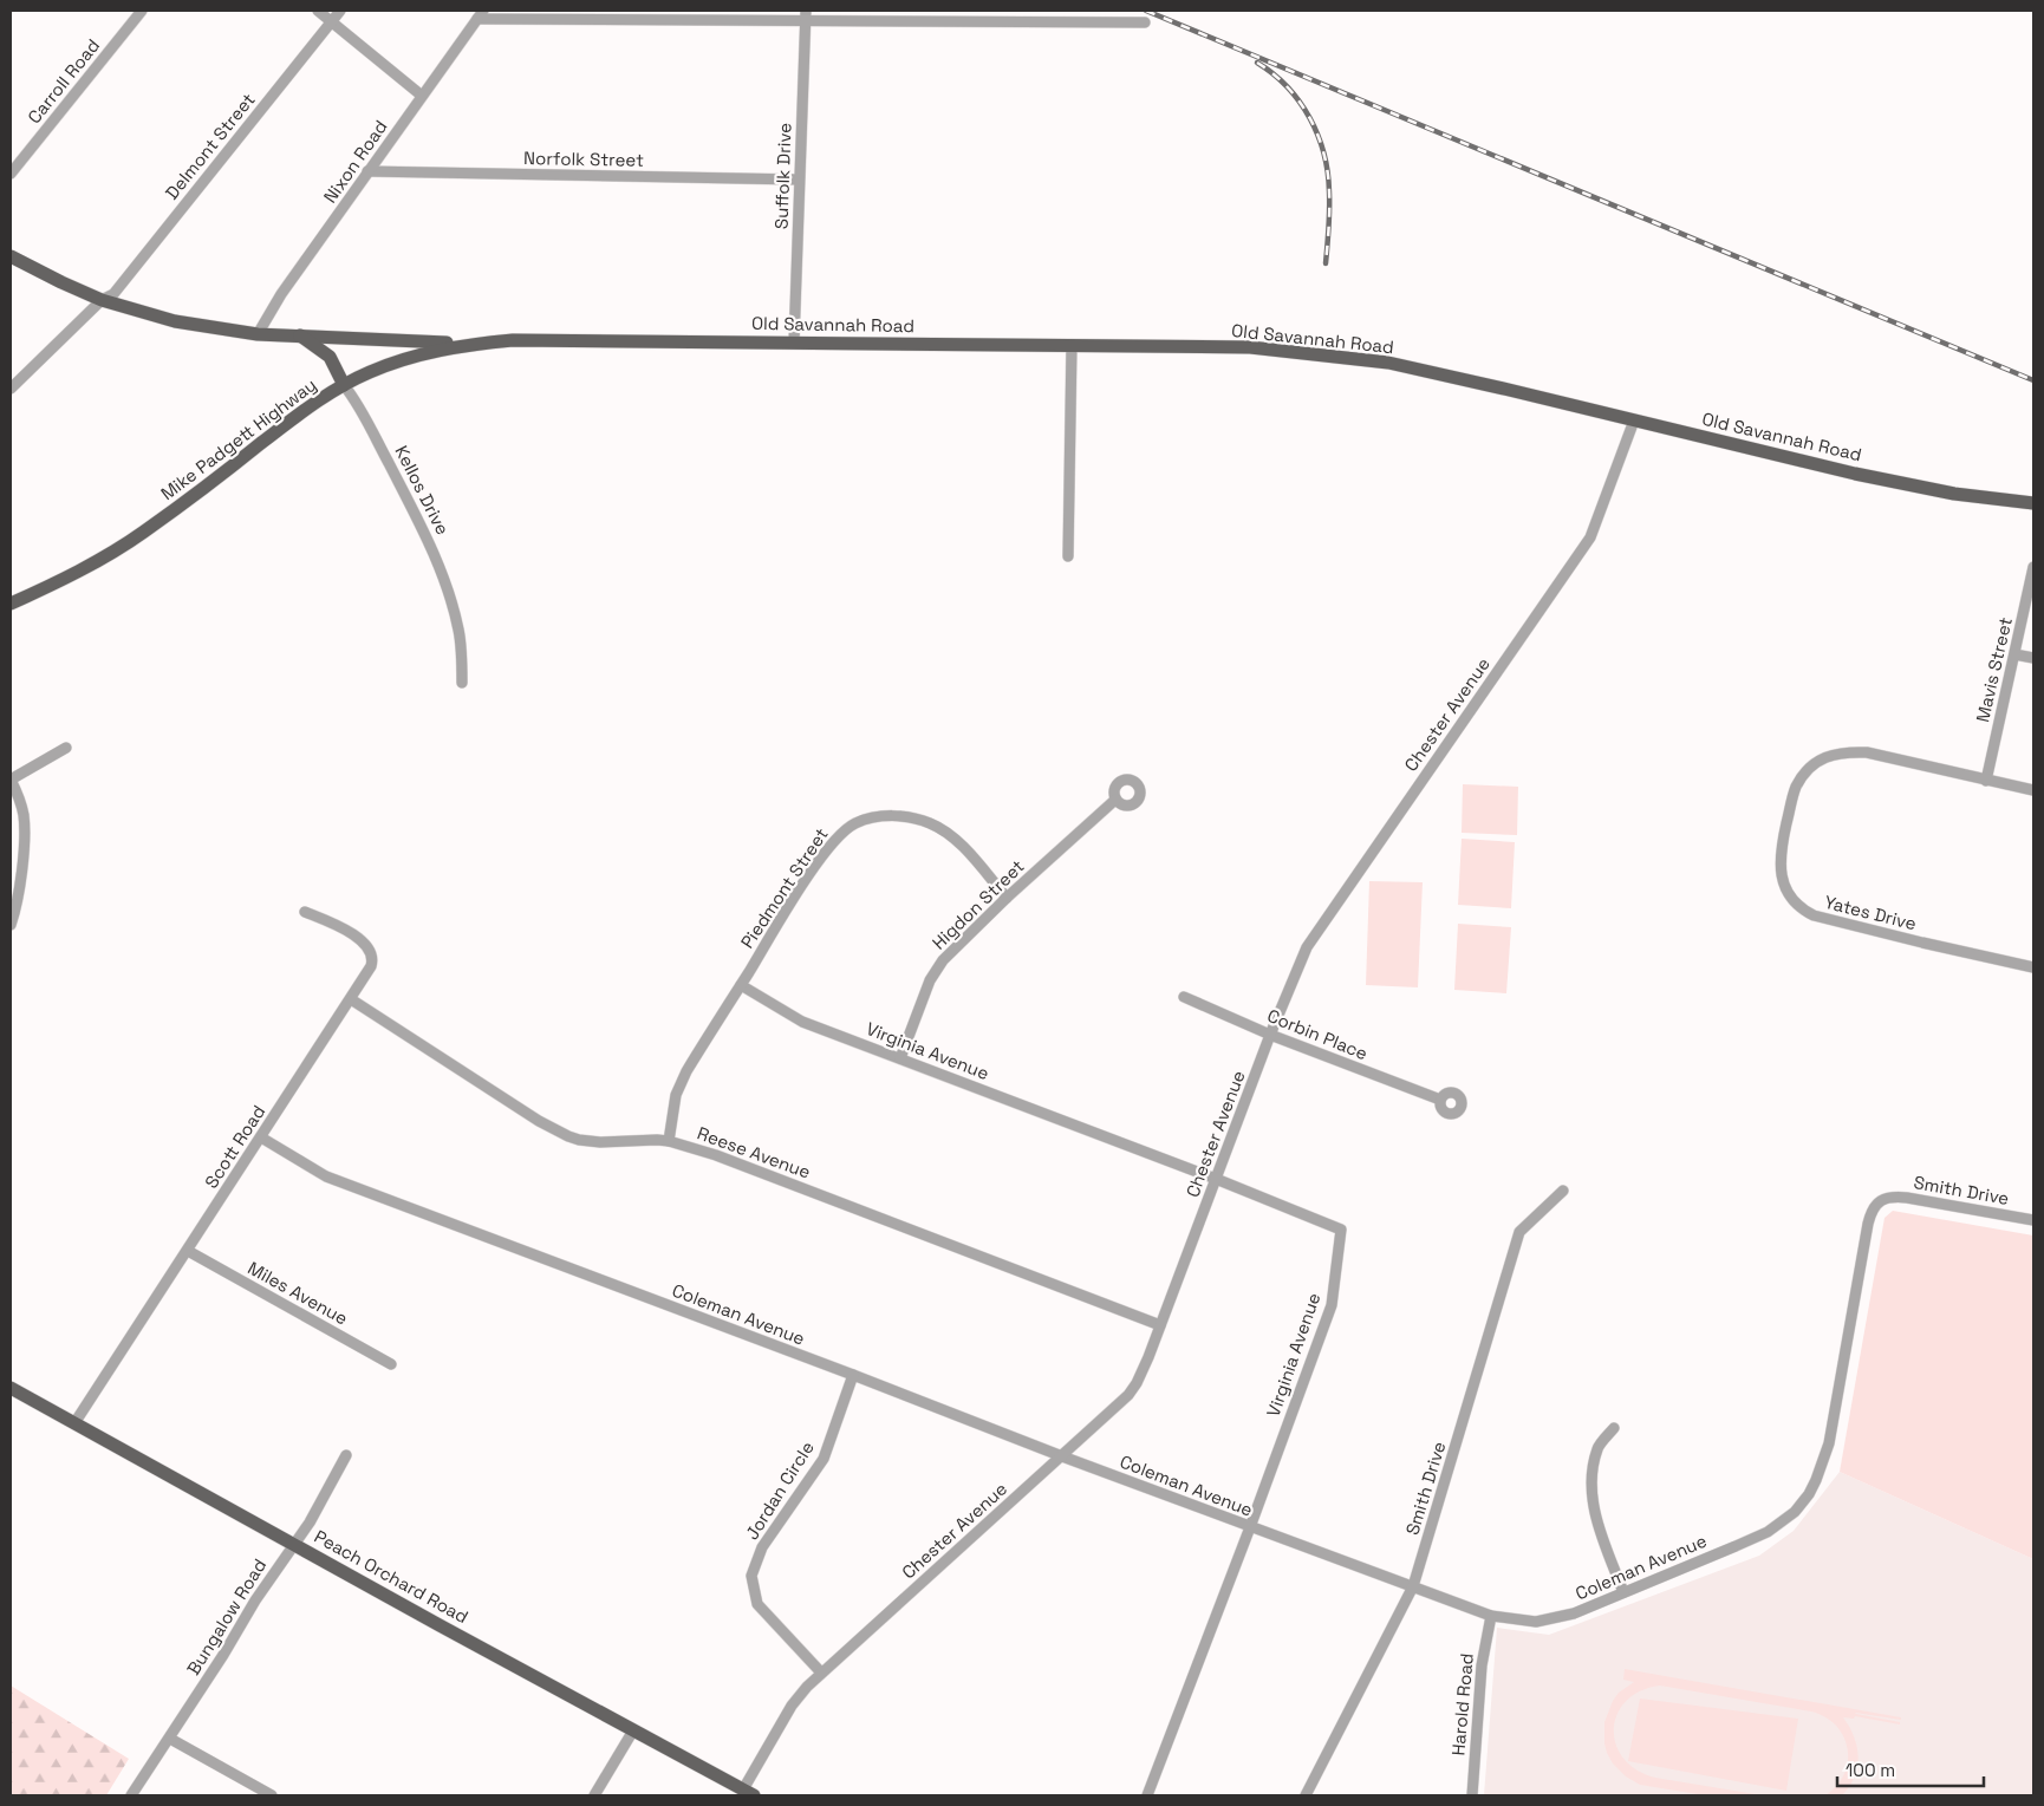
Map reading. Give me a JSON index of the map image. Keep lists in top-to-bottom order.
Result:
{
  "streets": {
    "main road": [
      "Old Savannah Road",
      "Mike Padgett Highway",
      "Kellos Drive",
      "Peach Orchard Road"
    ],
    "street": [
      "Carroll Road",
      "Delmont Street",
      "Norfolk Street",
      "Nixon Road",
      "Suffolk Drive",
      "Mavis Street",
      "Chester Avenue",
      "Piedmont Street",
      "Higdon Street",
      "Yates Drive",
      "Corbin Place",
      "Virginia Avenue",
      "Scott Road",
      "Reese Avenue",
      "Smith Drive",
      "Miles Avenue",
      "Coleman Avenue",
      "Jordan Circle",
      "Bungalow Road",
      "Harold Road"
    ]
  },
  "crossings": [
    ["Norfolk Street", "Nixon Road"],
    ["Norfolk Street", "Suffolk Drive"],
    ["Suffolk Drive", "Old Savannah Road"],
    ["Old Savannah Road", "Mike Padgett Highway"],
    ["Old Savannah Road", "Chester Avenue"],
    ["Mike Padgett Highway", "Kellos Drive"],
    ["Mavis Street", "Yates Drive"],
    ["Chester Avenue", "Corbin Place"],
    ["Chester Avenue", "Virginia Avenue"],
    ["Chester Avenue", "Reese Avenue"],
    ["Chester Avenue", "Coleman Avenue"],
    ["Chester Avenue", "Jordan Circle"],
    ["Chester Avenue", "Peach Orchard Road"],
    ["Piedmont Street", "Higdon Street"],
    ["Piedmont Street", "Virginia Avenue"],
    ["Piedmont Street", "Reese Avenue"],
    ["Higdon Street", "Virginia Avenue"],
    ["Virginia Avenue", "Coleman Avenue"],
    ["Scott Road", "Reese Avenue"],
    ["Scott Road", "Miles Avenue"],
    ["Scott Road", "Coleman Avenue"],
    ["Scott Road", "Peach Orchard Road"],
    ["Smith Drive", "Coleman Avenue"],
    ["Coleman Avenue", "Jordan Circle"],
    ["Coleman Avenue", "Harold Road"],
    ["Peach Orchard Road", "Bungalow Road"]
  ],
  "scale_bar": "100 m"
}
